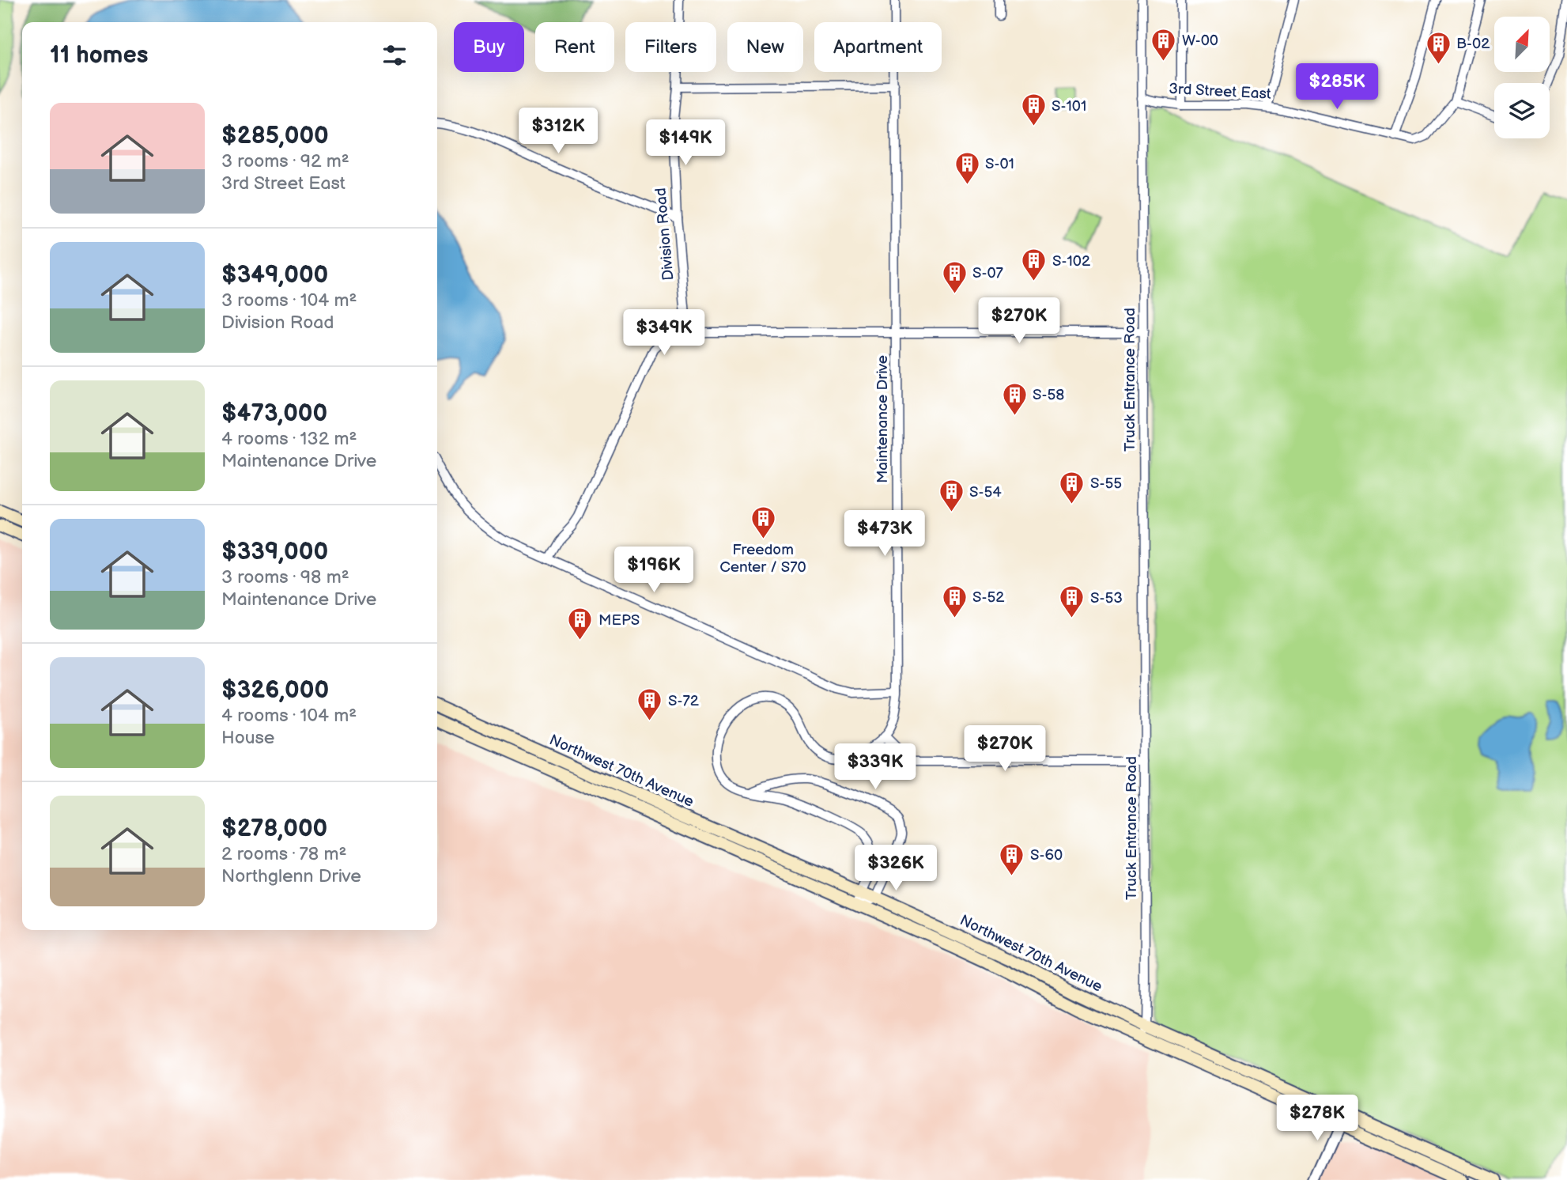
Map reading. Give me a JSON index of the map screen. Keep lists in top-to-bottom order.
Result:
{
  "streets": {
    "main road": ["Northwest 70th Avenue"],
    "street": [
      "3rd Street East",
      "Division Road",
      "Truck Entrance Road",
      "Maintenance Drive"
    ]
  },
  "crossings": [
    ["3rd Street East", "Truck Entrance Road"],
    ["Truck Entrance Road", "Northwest 70th Avenue"]
  ],
  "places": {
    "building": [
      "W-00",
      "B-02",
      "S-101",
      "S-01",
      "S-102",
      "S-07",
      "S-58",
      "S-55",
      "S-54",
      "Freedom Center / S70",
      "S-52",
      "S-53",
      "MEPS",
      "S-72",
      "S-60"
    ]
  },
  "north": "top right",
  "page": {
    "chip": [
      "Buy",
      "Rent",
      "Filters",
      "New",
      "Apartment"
    ],
    "heading": "11 homes",
    "price": [
      "$285K",
      "$312K",
      "$149K",
      "$270K",
      "$349K",
      "$473K",
      "$196K",
      "$270K",
      "$339K",
      "$326K",
      "$278K"
    ],
    "list": [
      {
        "name": "$285,000",
        "note": "3 rooms · 92 m² · 3rd Street East"
      },
      {
        "name": "$349,000",
        "note": "3 rooms · 104 m² · Division Road"
      },
      {
        "name": "$473,000",
        "note": "4 rooms · 132 m² · Maintenance Drive"
      },
      {
        "name": "$339,000",
        "note": "3 rooms · 98 m² · Maintenance Drive"
      },
      {
        "name": "$326,000",
        "note": "4 rooms · 104 m² · House"
      },
      {
        "name": "$278,000",
        "note": "2 rooms · 78 m² · Northglenn Drive"
      }
    ]
  }
}
